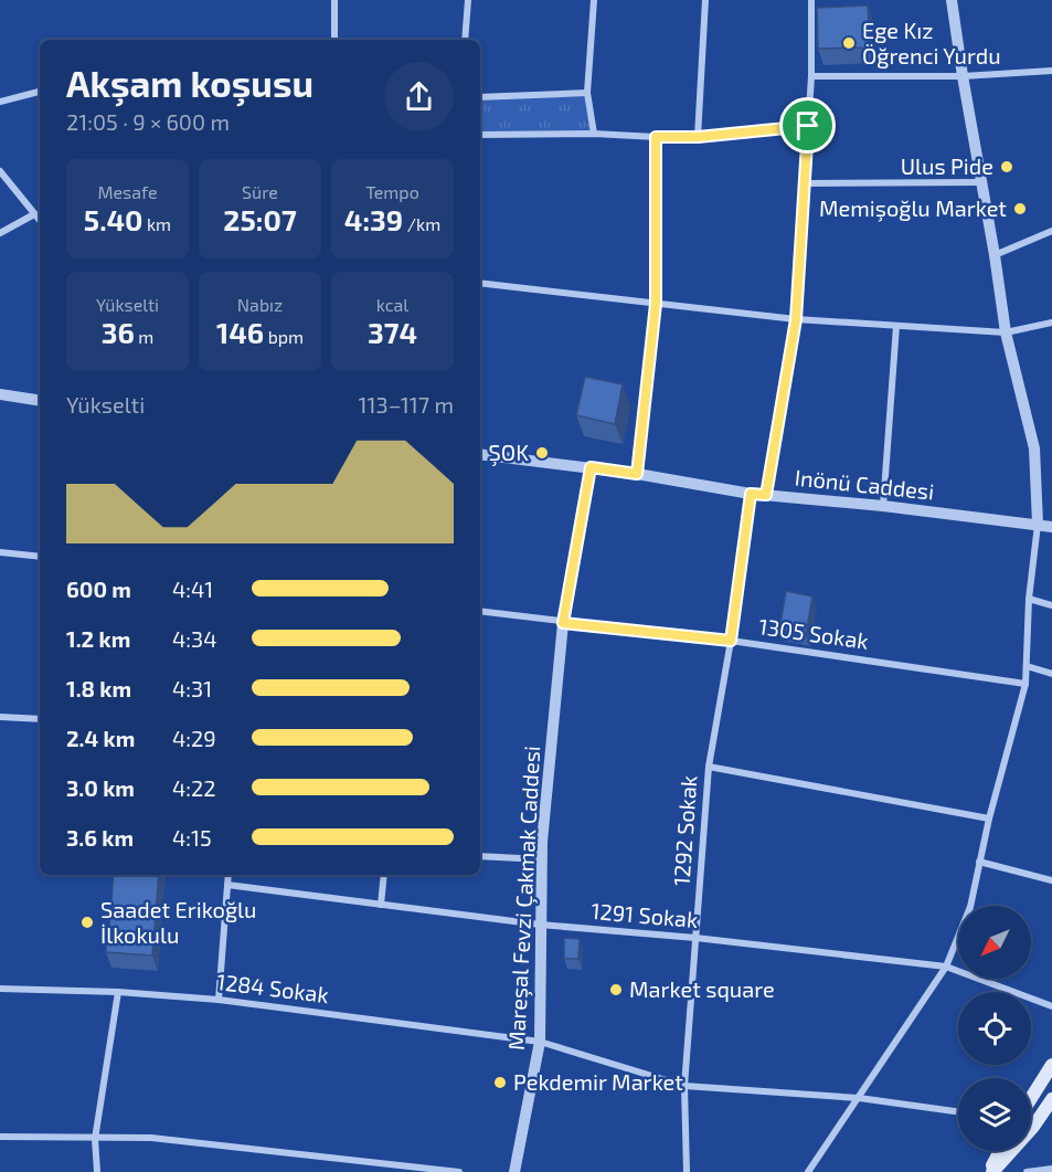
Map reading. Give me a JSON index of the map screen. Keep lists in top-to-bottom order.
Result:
{
  "streets": {
    "street": [
      "Inönü Caddesi",
      "1305 Sokak",
      "1292 Sokak",
      "Mareşal Fevzi Çakmak Caddesi",
      "1291 Sokak",
      "1284 Sokak"
    ]
  },
  "crossings": [
    ["Inönü Caddesi", "1292 Sokak"],
    ["Inönü Caddesi", "Mareşal Fevzi Çakmak Caddesi"],
    ["1305 Sokak", "1292 Sokak"],
    ["1305 Sokak", "Mareşal Fevzi Çakmak Caddesi"],
    ["1292 Sokak", "1291 Sokak"],
    ["1292 Sokak", "1284 Sokak"],
    ["Mareşal Fevzi Çakmak Caddesi", "1291 Sokak"],
    ["Mareşal Fevzi Çakmak Caddesi", "1284 Sokak"]
  ],
  "places": [
    "Ege Kız Öğrenci Yurdu",
    "Ulus Pide",
    "Memişoğlu Market",
    "ŞOK",
    "Saadet Erikoğlu İlkokulu",
    "Market square",
    "Pekdemir Market"
  ],
  "north": "bottom left",
  "page": {
    "heading": ["Akşam koşusu", "21:05 · 9 × 600 m"],
    "stats": [
      ["Mesafe", "5.40 km"],
      ["Süre", "25:07"],
      ["Tempo", "4:39 /km"],
      ["Yükselti", "36 m"],
      ["Nabız", "146 bpm"],
      ["kcal", "374"]
    ],
    "chart": ["Yükselti", "113–117 m"],
    "list": [
      {
        "name": "600 m",
        "note": "4:41"
      },
      {
        "name": "1.2 km",
        "note": "4:34"
      },
      {
        "name": "1.8 km",
        "note": "4:31"
      },
      {
        "name": "2.4 km",
        "note": "4:29"
      },
      {
        "name": "3.0 km",
        "note": "4:22"
      },
      {
        "name": "3.6 km",
        "note": "4:15"
      }
    ]
  }
}
